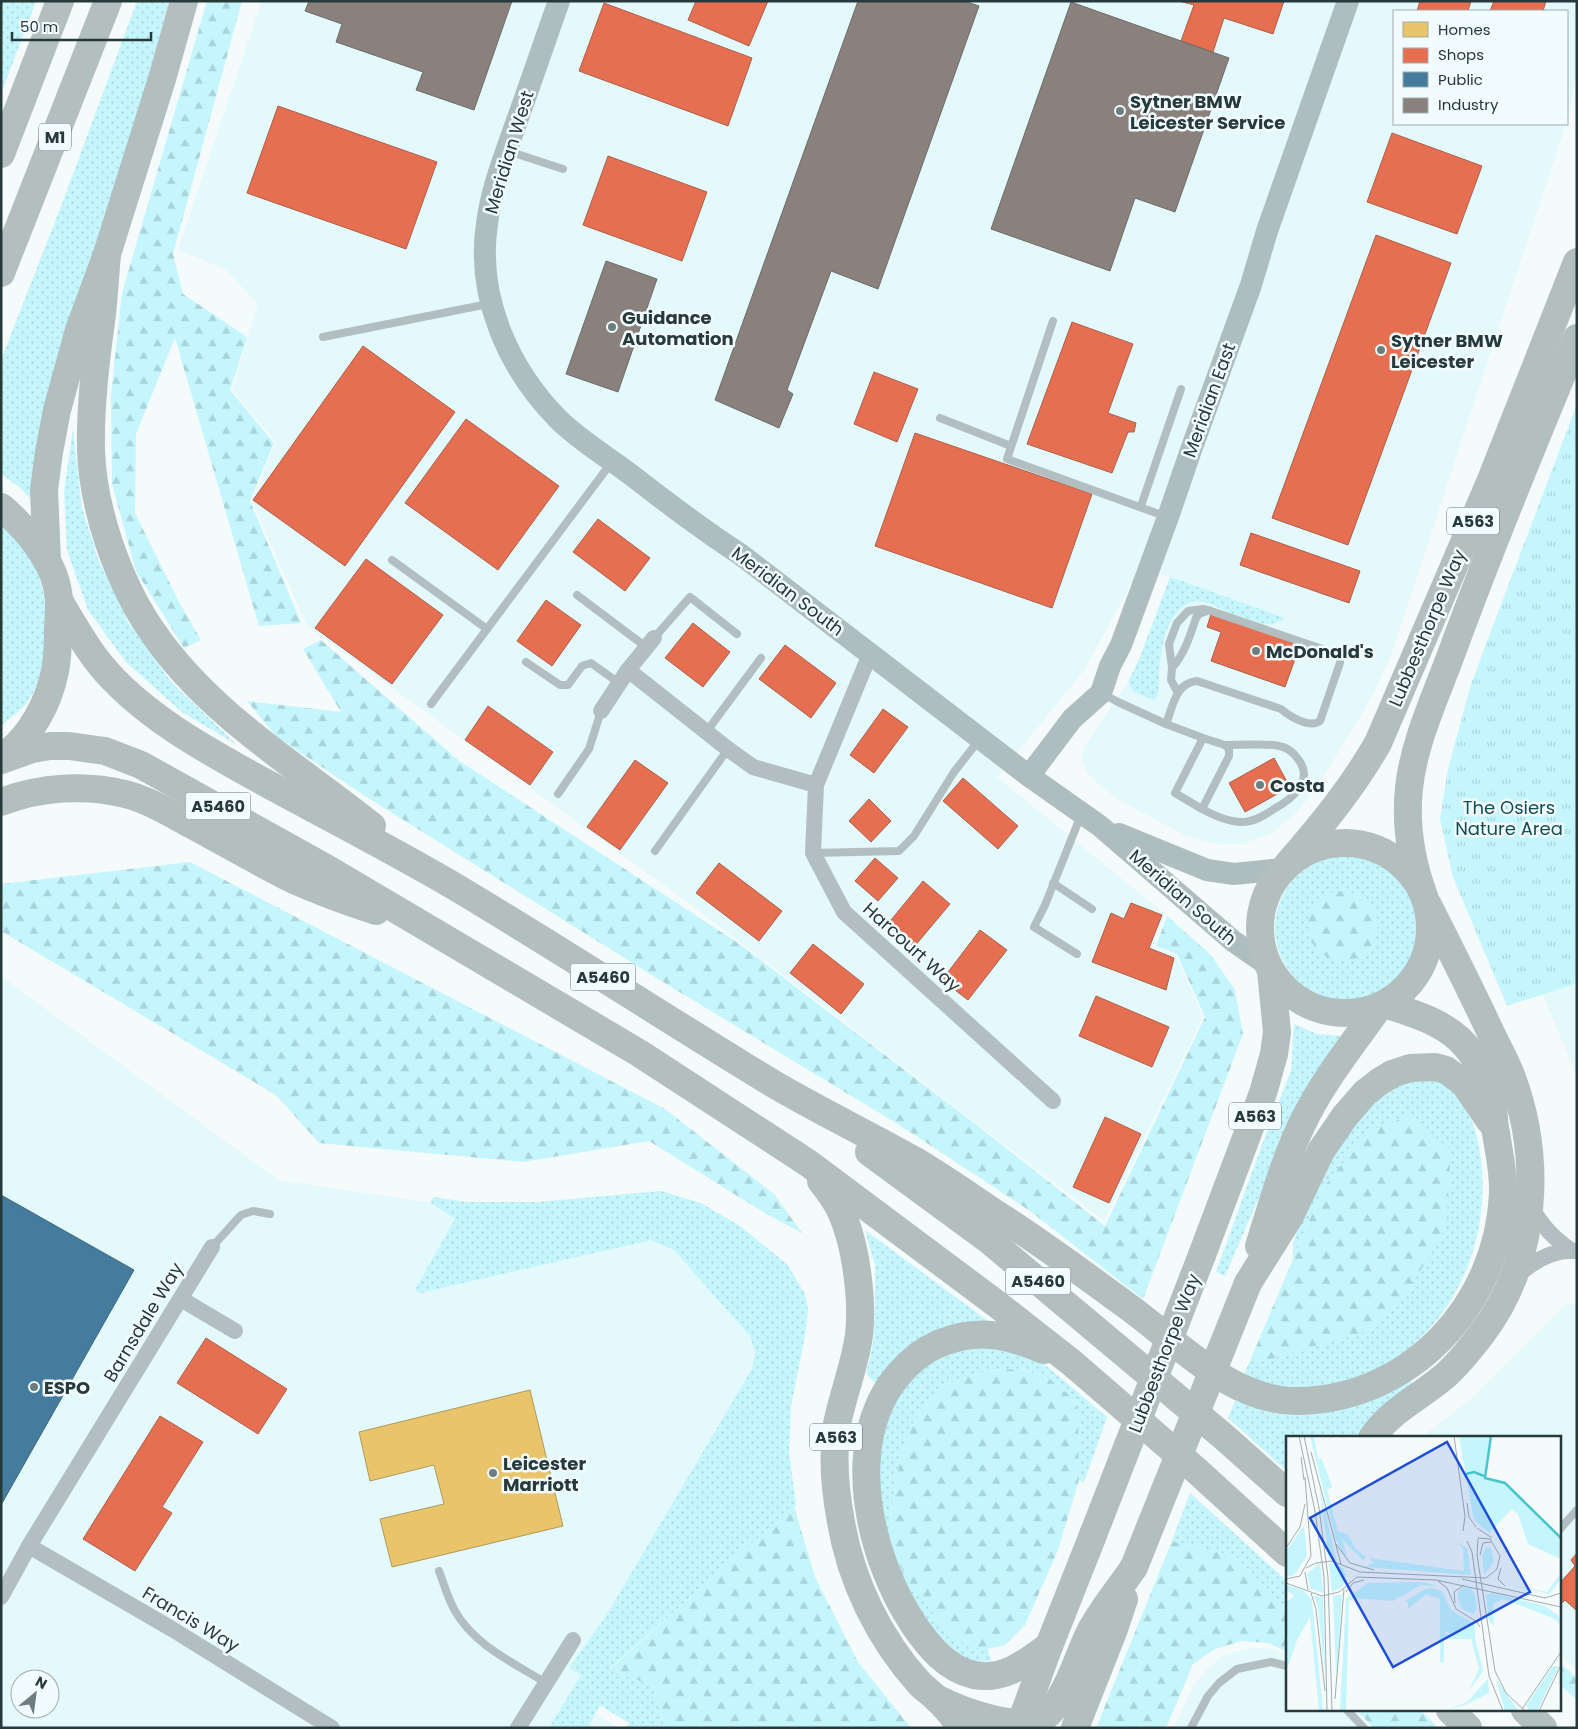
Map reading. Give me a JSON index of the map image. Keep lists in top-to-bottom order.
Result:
{
  "streets": {
    "highway": [
      "M1",
      "A563",
      "Lubbesthorpe Way",
      "A5460"
    ],
    "street": [
      "Meridian West",
      "Meridian East",
      "Meridian South",
      "Harcourt Way",
      "Barnsdale Way",
      "Francis Way"
    ]
  },
  "crossings": [
    ["Meridian West", "Meridian South"],
    ["A563", "Meridian South"],
    ["A563", "Lubbesthorpe Way"],
    ["A563", "A5460"],
    ["Meridian South", "Lubbesthorpe Way"],
    ["Barnsdale Way", "Francis Way"]
  ],
  "parks": ["The Osiers Nature Area"],
  "places": [
    "Sytner BMW Leicester Service",
    "Guidance Automation",
    "Sytner BMW Leicester",
    "McDonald's",
    "Costa",
    "ESPO",
    "Leicester Marriott"
  ],
  "legend": [
    "Homes",
    "Shops",
    "Public",
    "Industry"
  ],
  "scale_bar": "50 m",
  "north": "top right"
}
